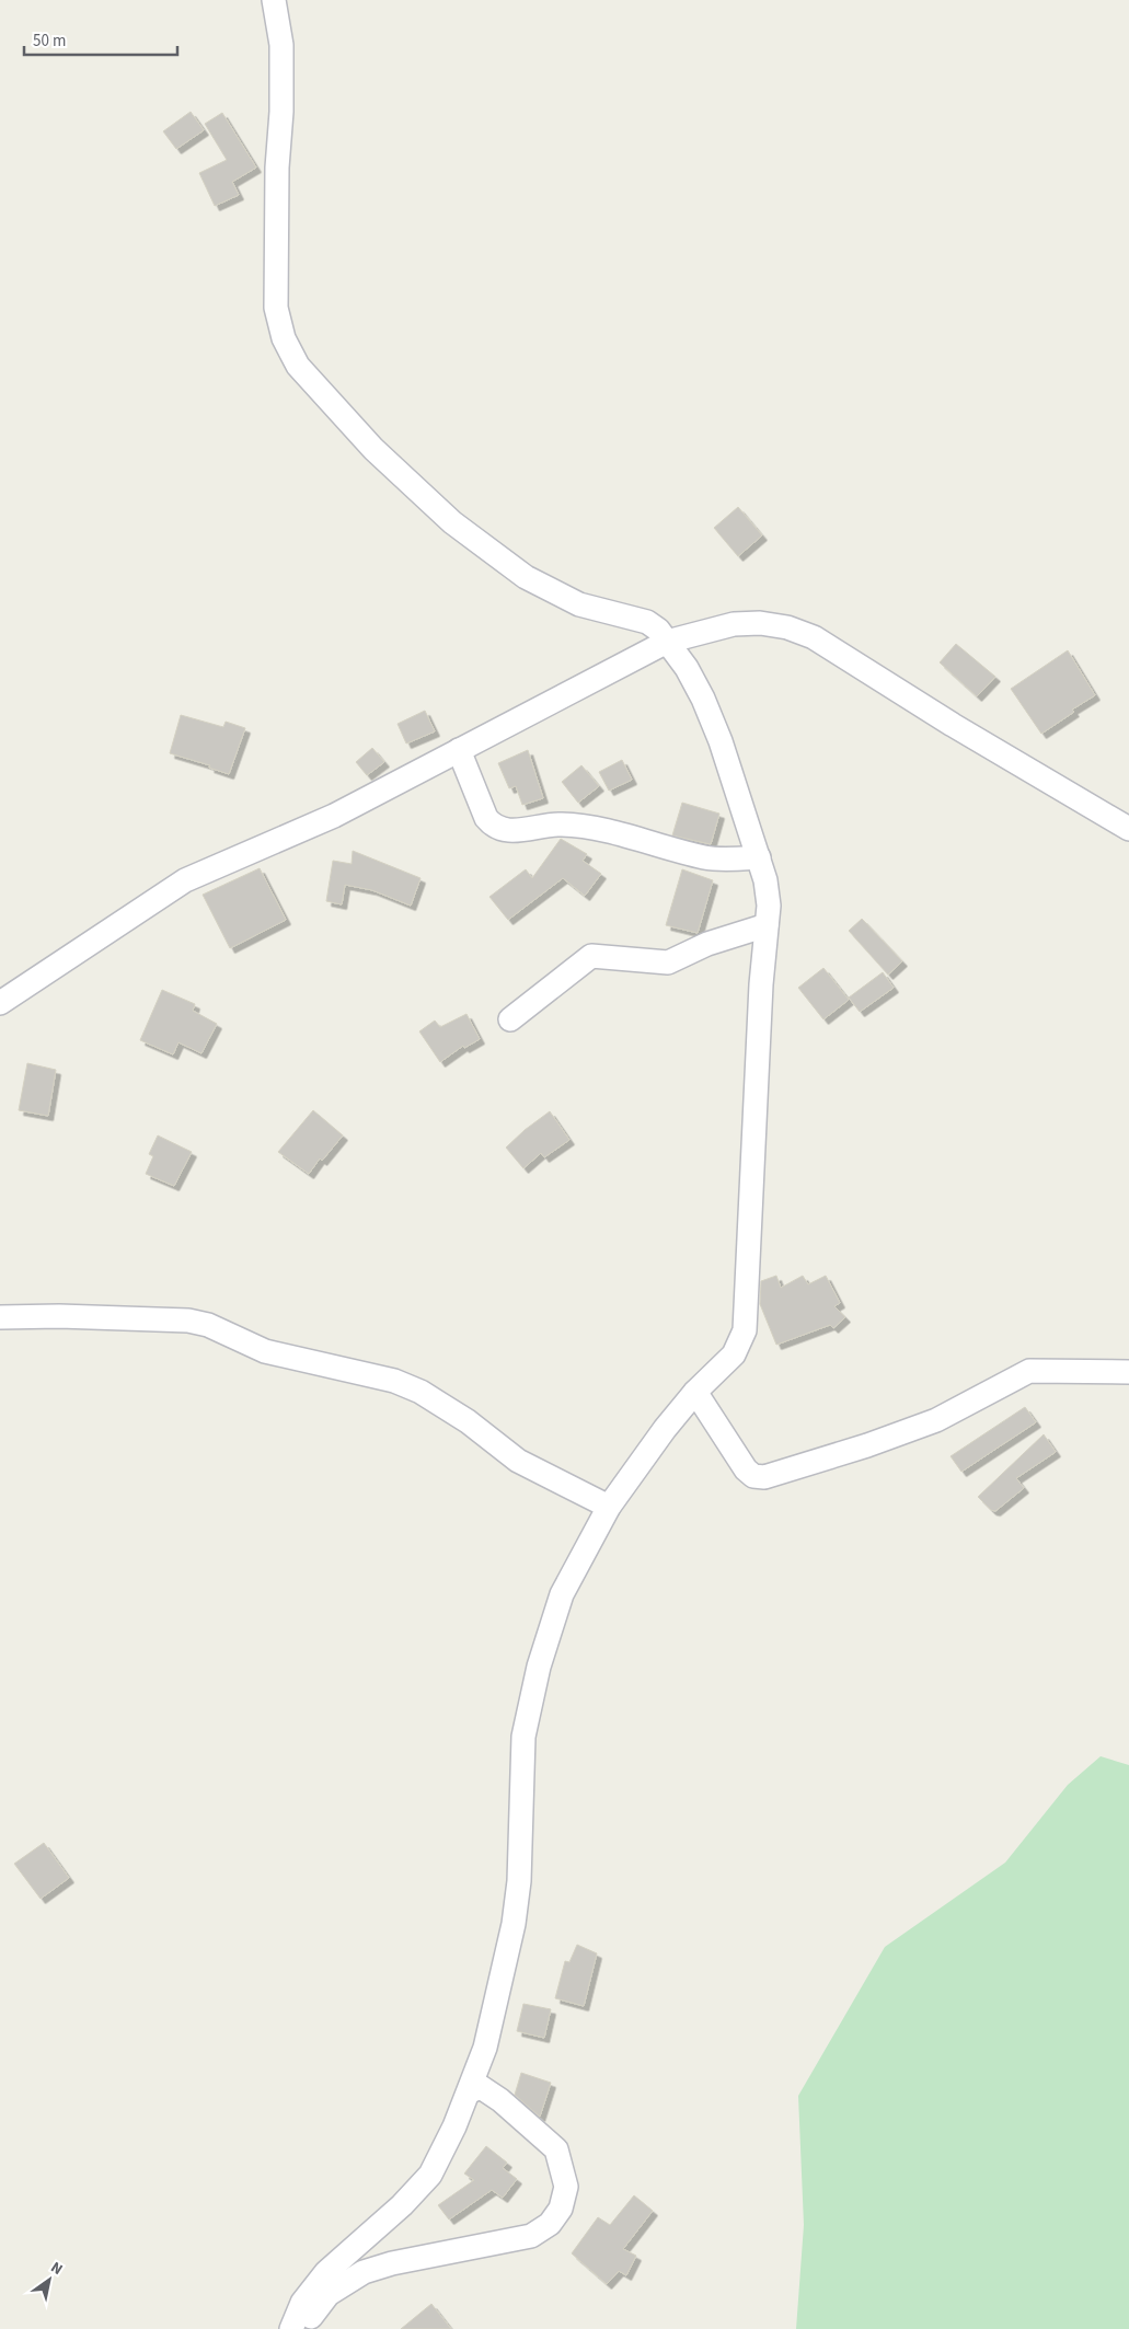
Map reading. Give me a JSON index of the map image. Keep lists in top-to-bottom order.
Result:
{
  "scale_bar": "50 m",
  "north": "top right"
}
